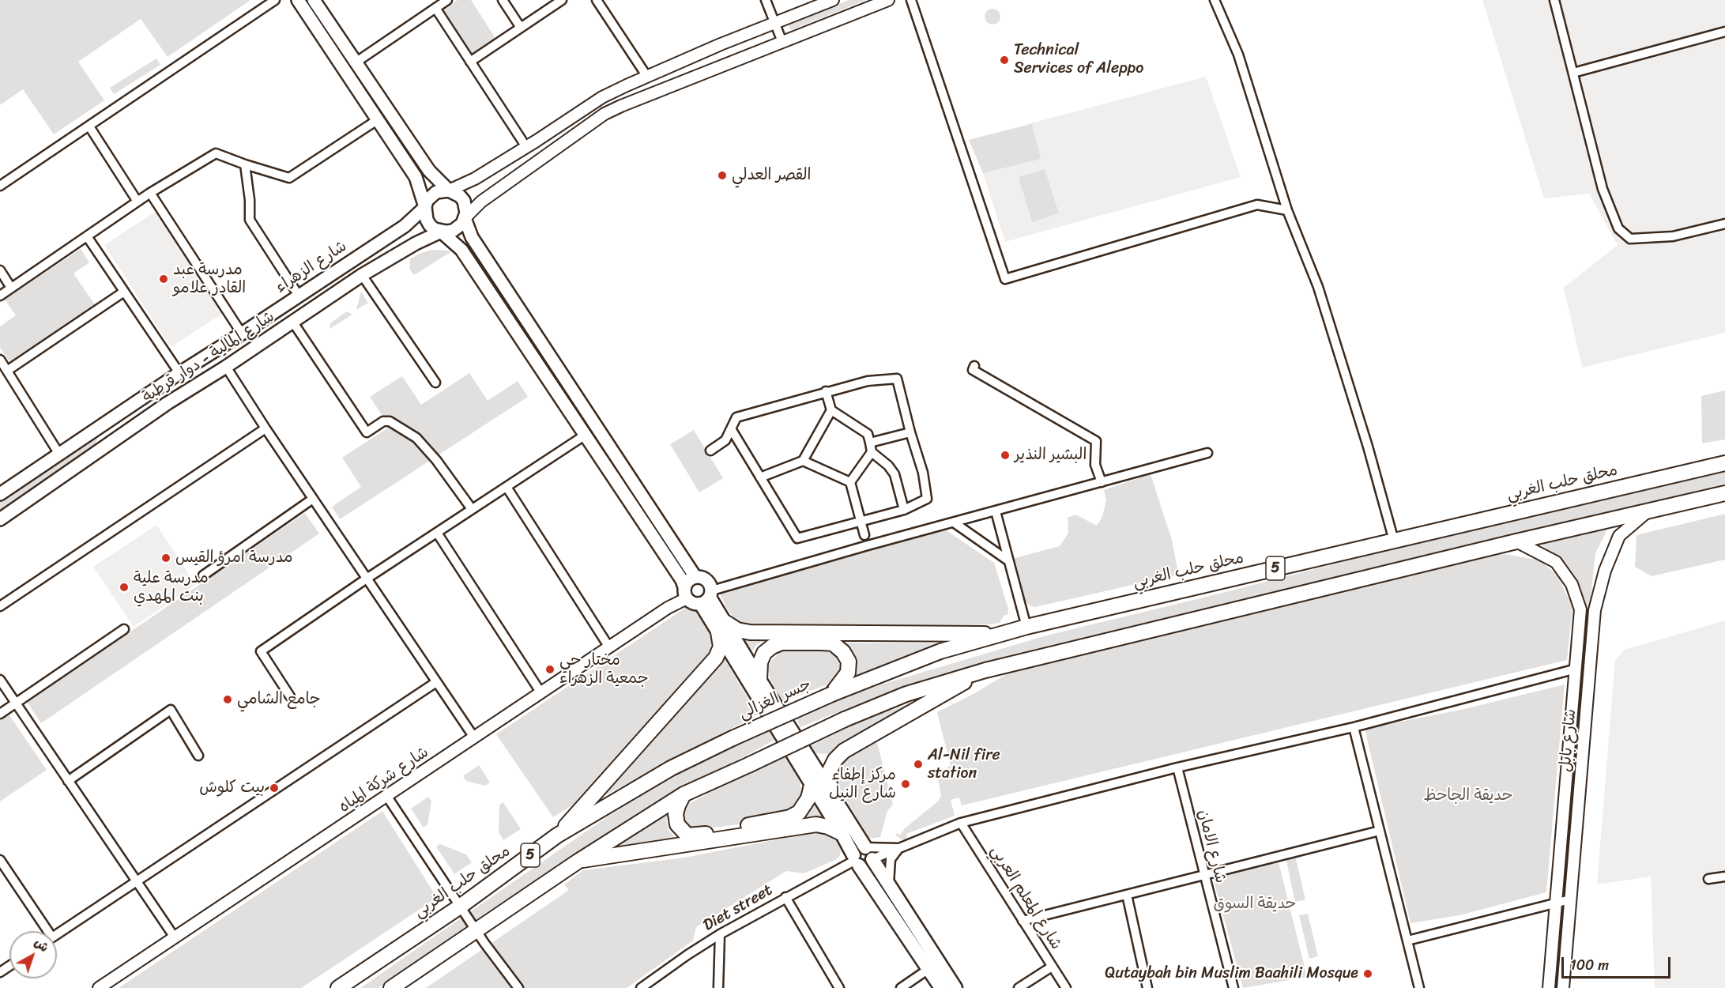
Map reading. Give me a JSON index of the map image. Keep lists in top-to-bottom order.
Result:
{
  "streets": {
    "highway": ["محلق حلب الغربي", "5", "جسر الغزالي"],
    "main road": ["شارع الزهراء", "شارع المالية - دوار قرطبة"],
    "street": [
      "شارع بابل",
      "شارع شركة المياه",
      "شارع الامان",
      "شارع المعلم العربي",
      "Diet street"
    ]
  },
  "crossings": [
    ["شارع الزهراء", "شارع المالية - دوار قرطبة"],
    ["محلق حلب الغربي", "جسر الغزالي"],
    ["5", "شارع بابل"]
  ],
  "parks": ["حديقة الجاحظ", "حديقة السوق"],
  "places": [
    "Technical Services of Aleppo",
    "القصر العدلي",
    "مدرسة عبد القادر علامو",
    "البشير النذير",
    "مدرسة امرؤ القيس",
    "مدرسة علية بنت المهدي",
    "مختار حي جمعية الزهراء",
    "جامع الشامي",
    "Al-Nil fire station",
    "مركز إطفاء شارع النيل",
    "بيت كلوش",
    "Qutaybah bin Muslim Baahili Mosque"
  ],
  "scale_bar": "100 m",
  "north": "top right"
}
